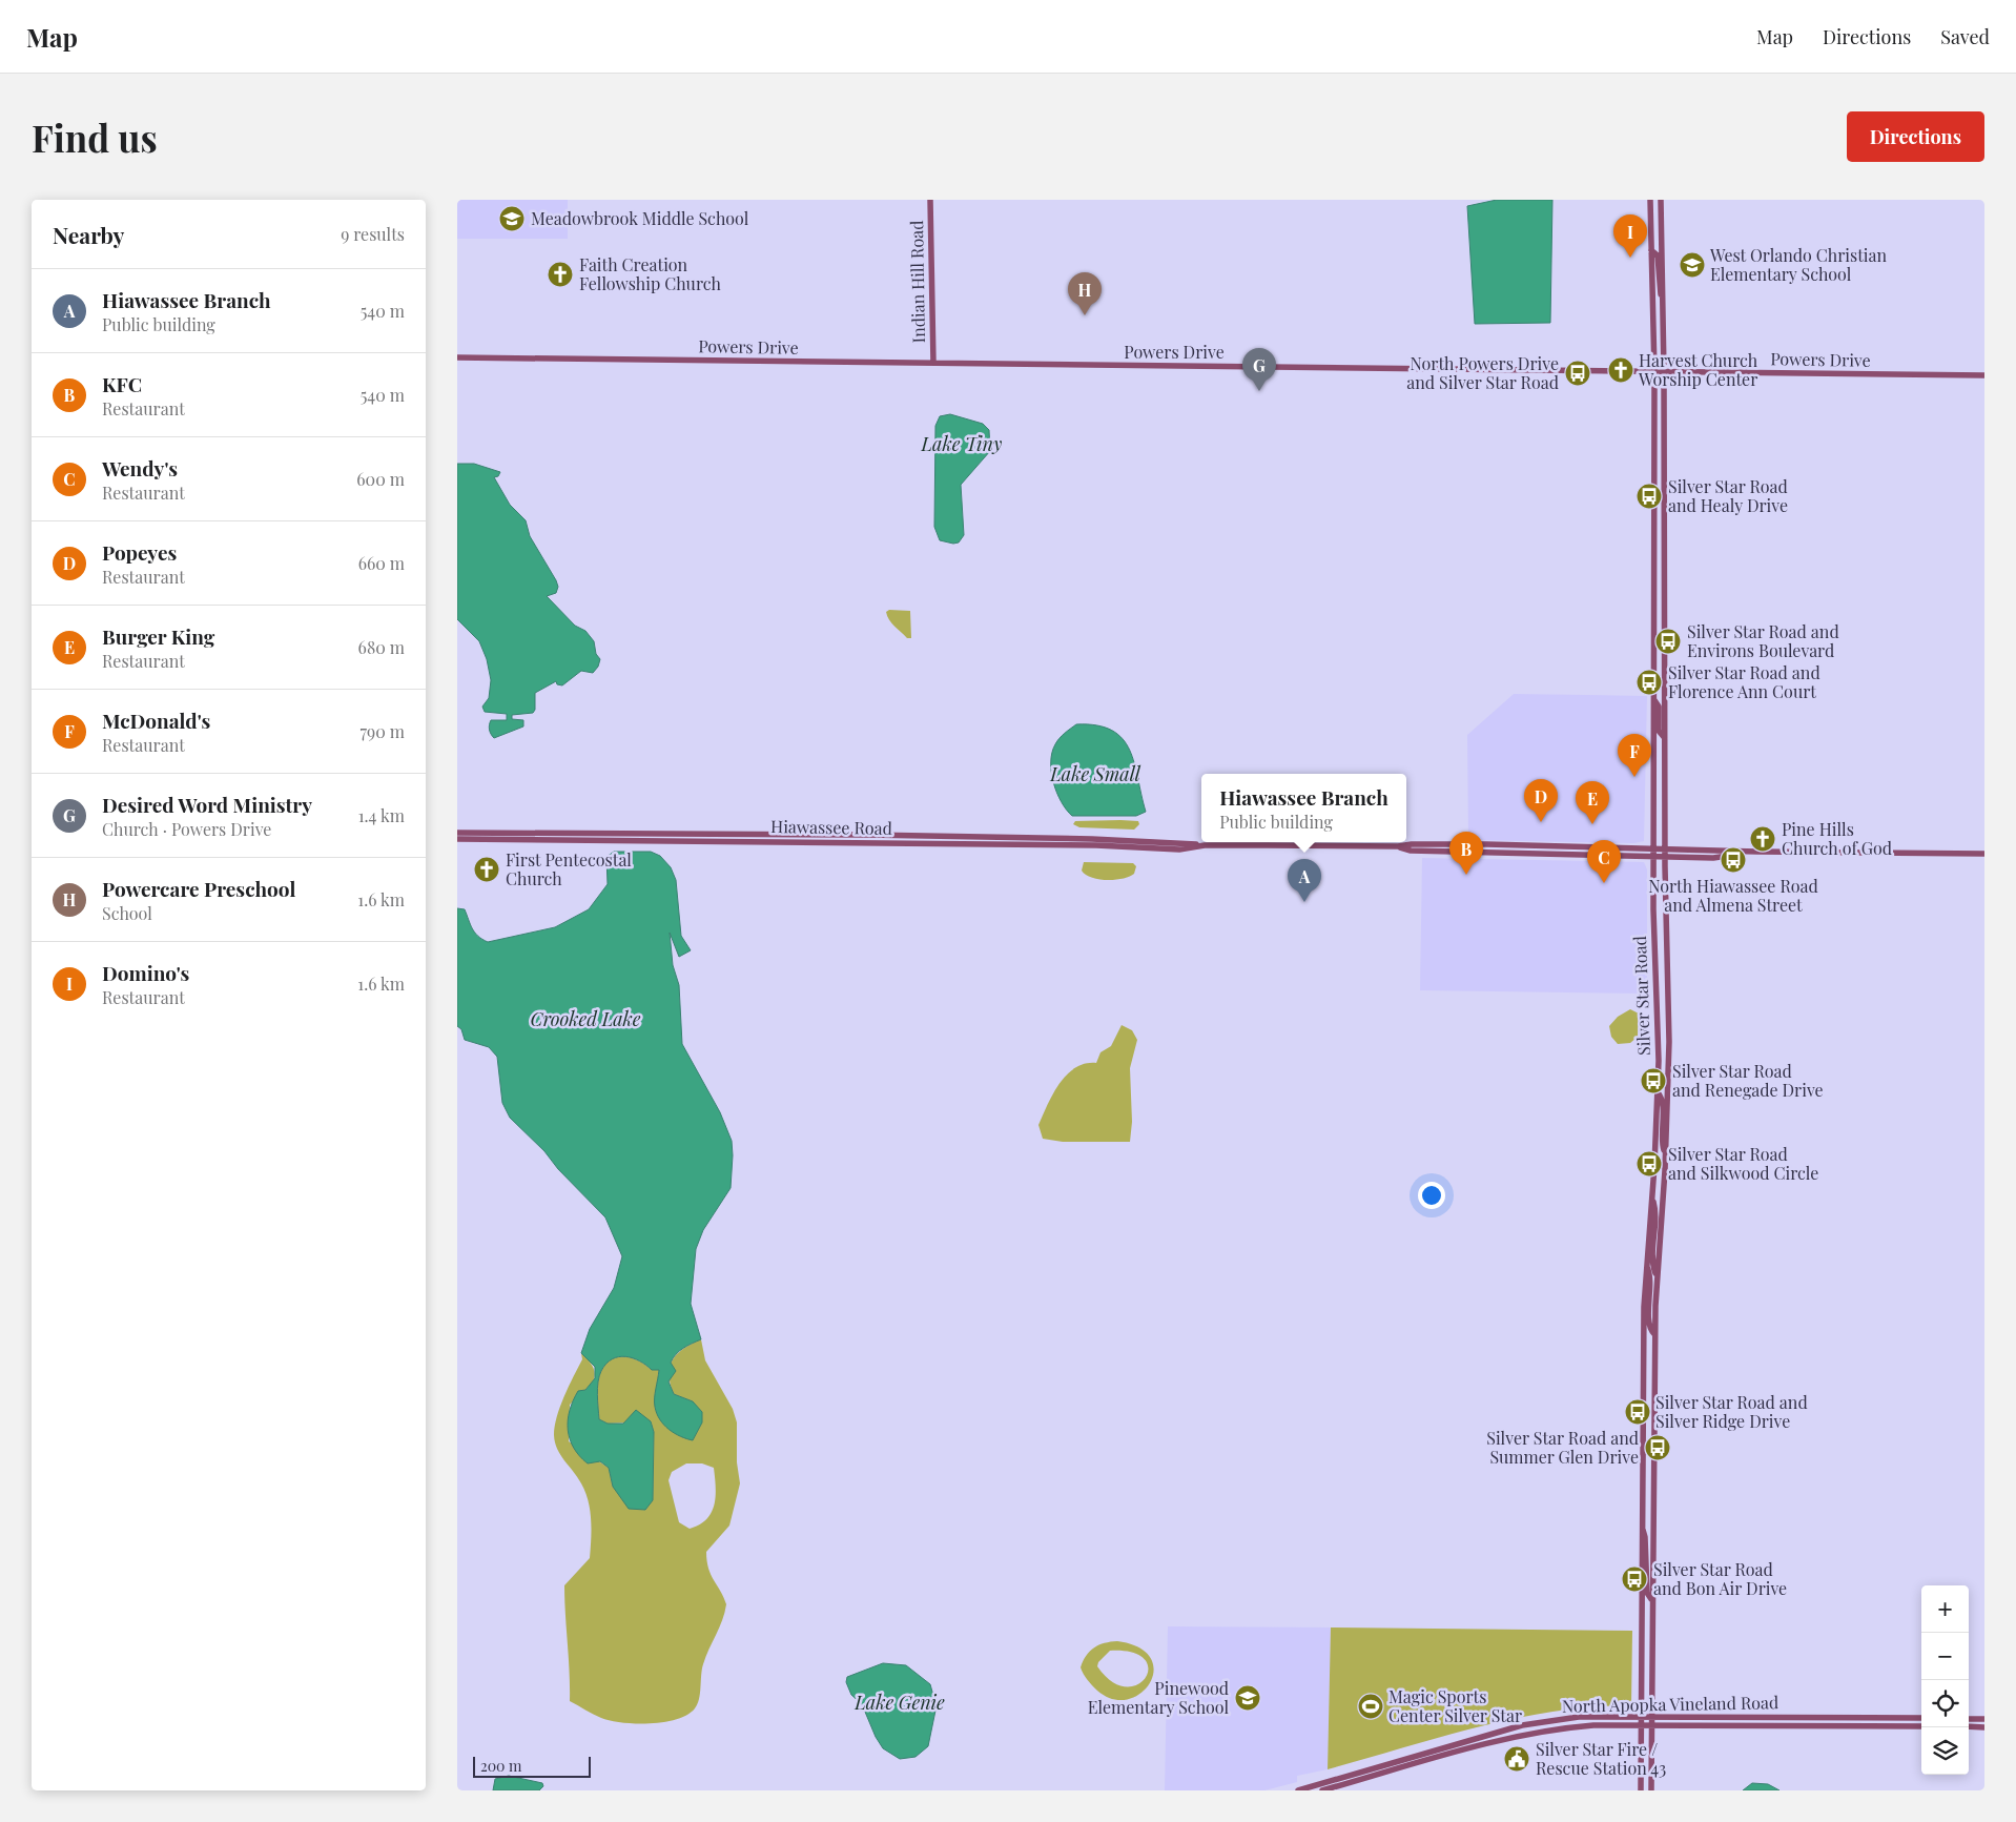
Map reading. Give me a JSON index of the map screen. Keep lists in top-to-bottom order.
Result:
{
  "streets": {
    "main road": [
      "Indian Hill Road",
      "Powers Drive",
      "Hiawassee Road",
      "Silver Star Road",
      "North Apopka Vineland Road"
    ]
  },
  "crossings": [
    ["Indian Hill Road", "Powers Drive"],
    ["Powers Drive", "Silver Star Road"],
    ["Hiawassee Road", "Silver Star Road"],
    ["Silver Star Road", "North Apopka Vineland Road"]
  ],
  "water": [
    "Lake Tiny",
    "Lake Small",
    "Crooked Lake",
    "Lake Genie"
  ],
  "places": {
    "school or university": ["Meadowbrook Middle School", "West Orlando Christian Elementary School", "Pinewood Elementary School"],
    "church": [
      "Faith Creation Fellowship Church",
      "Harvest Church Worship Center",
      "Pine Hills Church of God",
      "First Pentecostal Church"
    ],
    "bus stop": [
      "North Powers Drive and Silver Star Road",
      "Silver Star Road and Healy Drive",
      "Silver Star Road and Environs Boulevard",
      "Silver Star Road and Florence Ann Court",
      "North Hiawassee Road and Almena Street",
      "Silver Star Road and Renegade Drive",
      "Silver Star Road and Silkwood Circle",
      "Silver Star Road and Silver Ridge Drive",
      "Silver Star Road and Summer Glen Drive",
      "Silver Star Road and Bon Air Drive"
    ],
    "sports": ["Magic Sports Center Silver Star"],
    "public building": ["Silver Star Fire / Rescue Station 43"]
  },
  "scale_bar": "200 m",
  "page": {
    "header": "Map",
    "nav": ["Map", "Directions", "Saved"],
    "buttons": "Directions",
    "title": "Find us",
    "heading": ["Nearby", "9 results"],
    "pins": [
      "I",
      "H",
      "G",
      "F",
      "D",
      "E",
      "B",
      "C",
      "A"
    ],
    "list": [
      {
        "mark": "A",
        "name": "Hiawassee Branch",
        "note": "Public building",
        "value": "540 m"
      },
      {
        "mark": "B",
        "name": "KFC",
        "note": "Restaurant",
        "value": "540 m"
      },
      {
        "mark": "C",
        "name": "Wendy's",
        "note": "Restaurant",
        "value": "600 m"
      },
      {
        "mark": "D",
        "name": "Popeyes",
        "note": "Restaurant",
        "value": "660 m"
      },
      {
        "mark": "E",
        "name": "Burger King",
        "note": "Restaurant",
        "value": "680 m"
      },
      {
        "mark": "F",
        "name": "McDonald's",
        "note": "Restaurant",
        "value": "790 m"
      },
      {
        "mark": "G",
        "name": "Desired Word Ministry",
        "note": "Church · Powers Drive",
        "value": "1.4 km"
      },
      {
        "mark": "H",
        "name": "Powercare Preschool",
        "note": "School",
        "value": "1.6 km"
      },
      {
        "mark": "I",
        "name": "Domino's",
        "note": "Restaurant",
        "value": "1.6 km"
      }
    ],
    "popup": ["Hiawassee Branch", "Public building"],
    "map_buttons": ["+", "−"],
    "scale": "200 m"
  }
}
